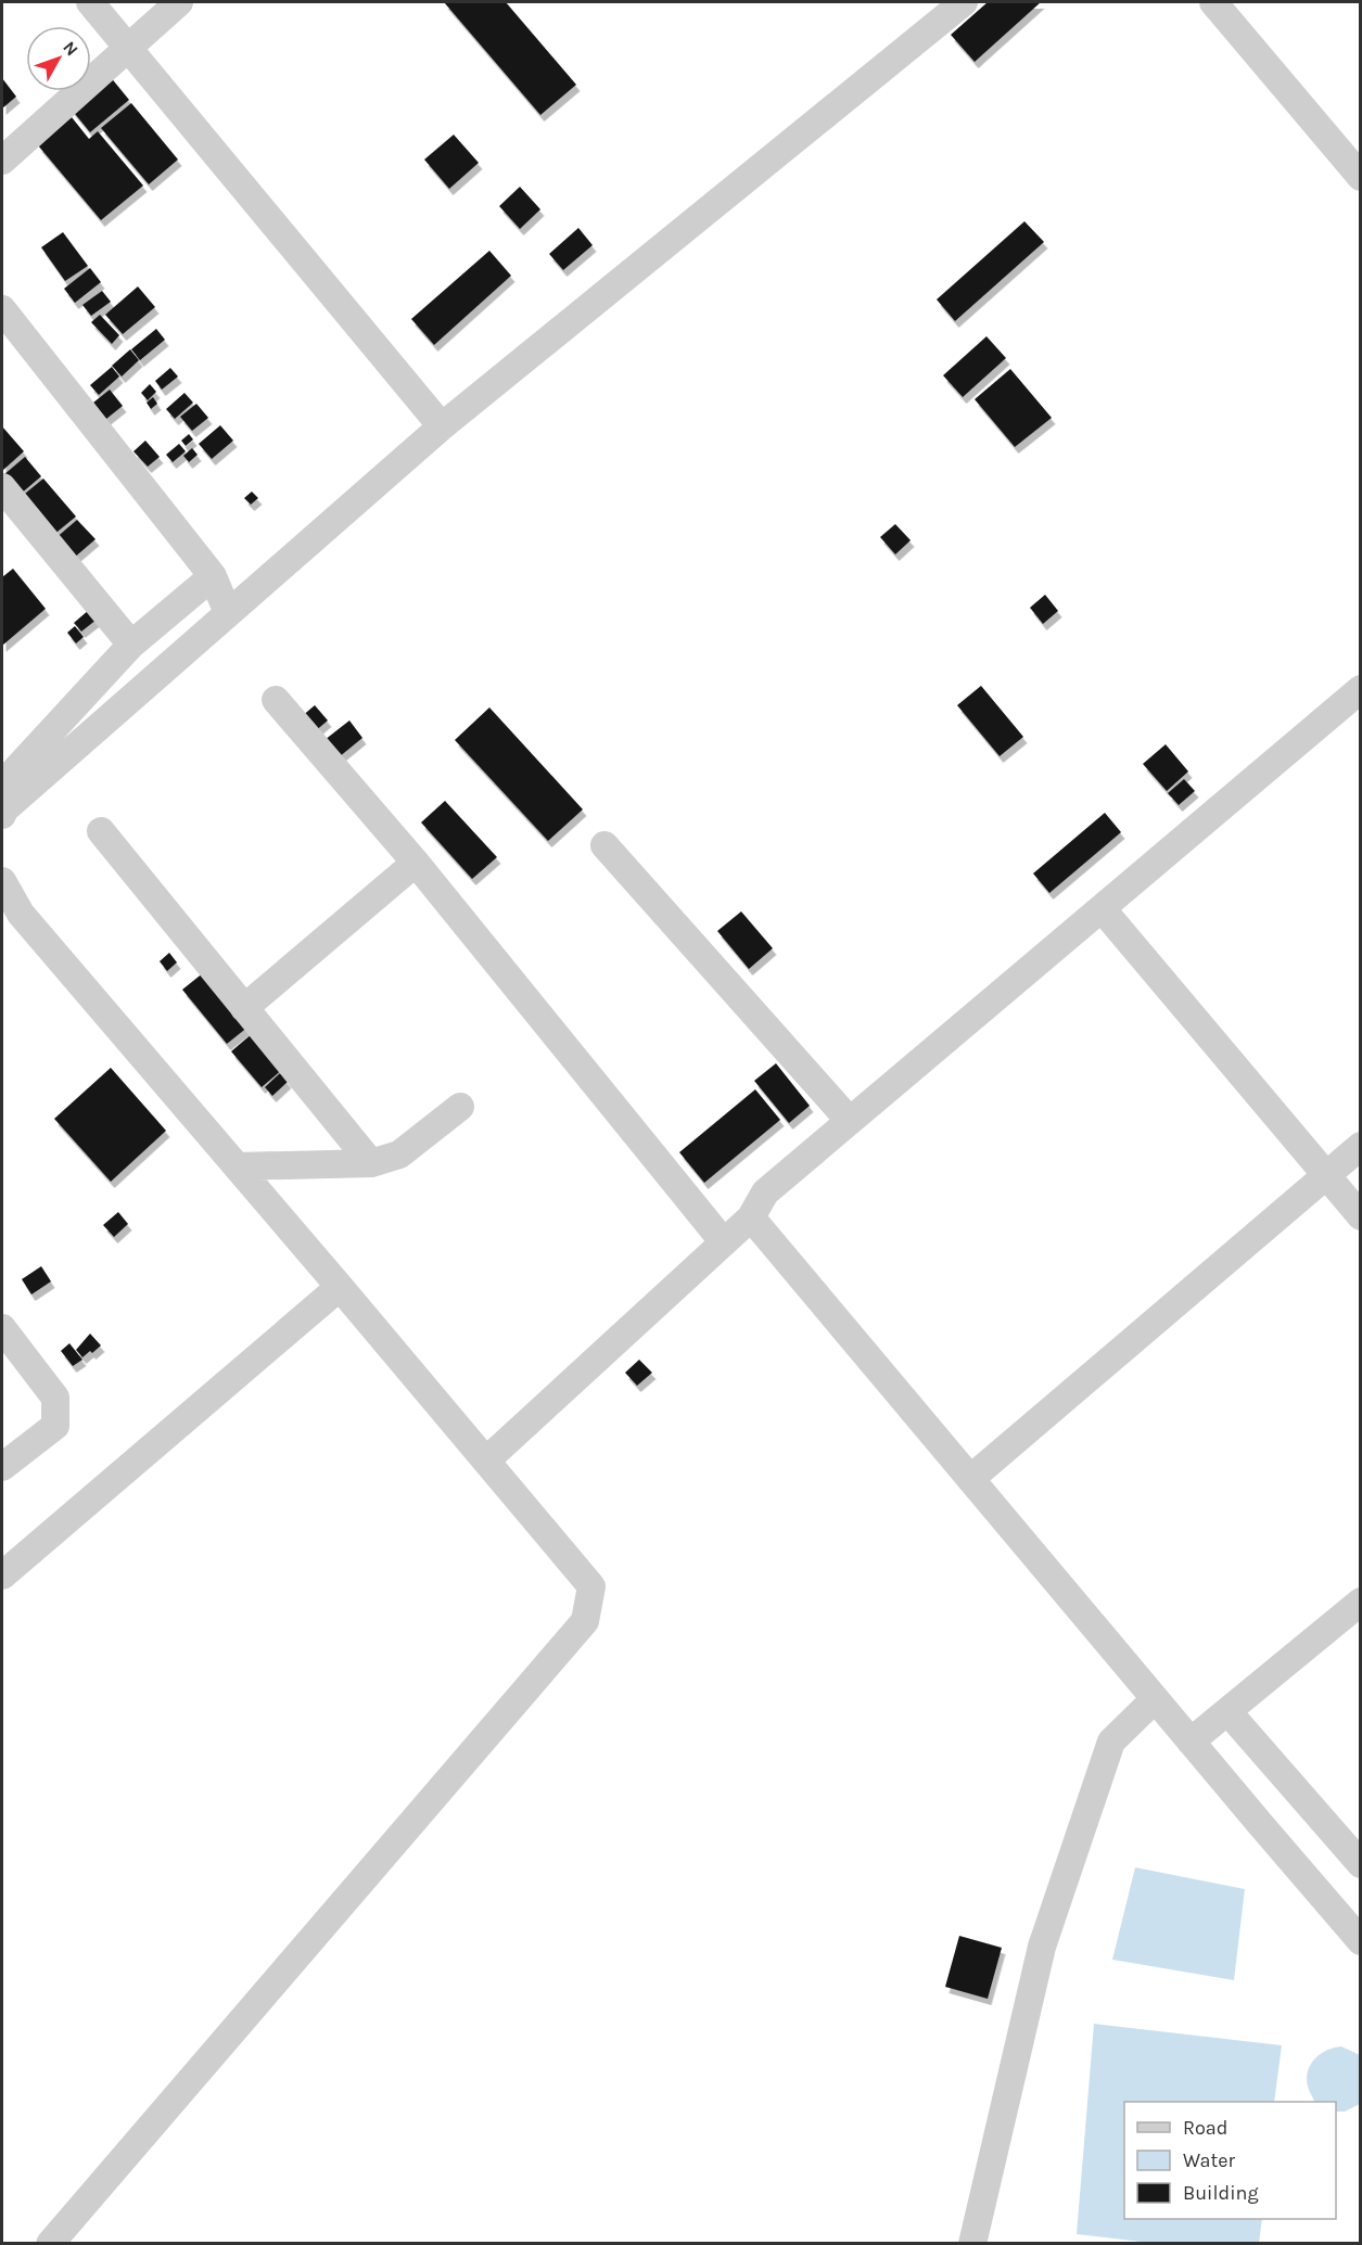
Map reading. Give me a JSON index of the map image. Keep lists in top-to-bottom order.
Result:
{
  "legend": ["Road", "Water", "Building"],
  "north": "top right"
}
